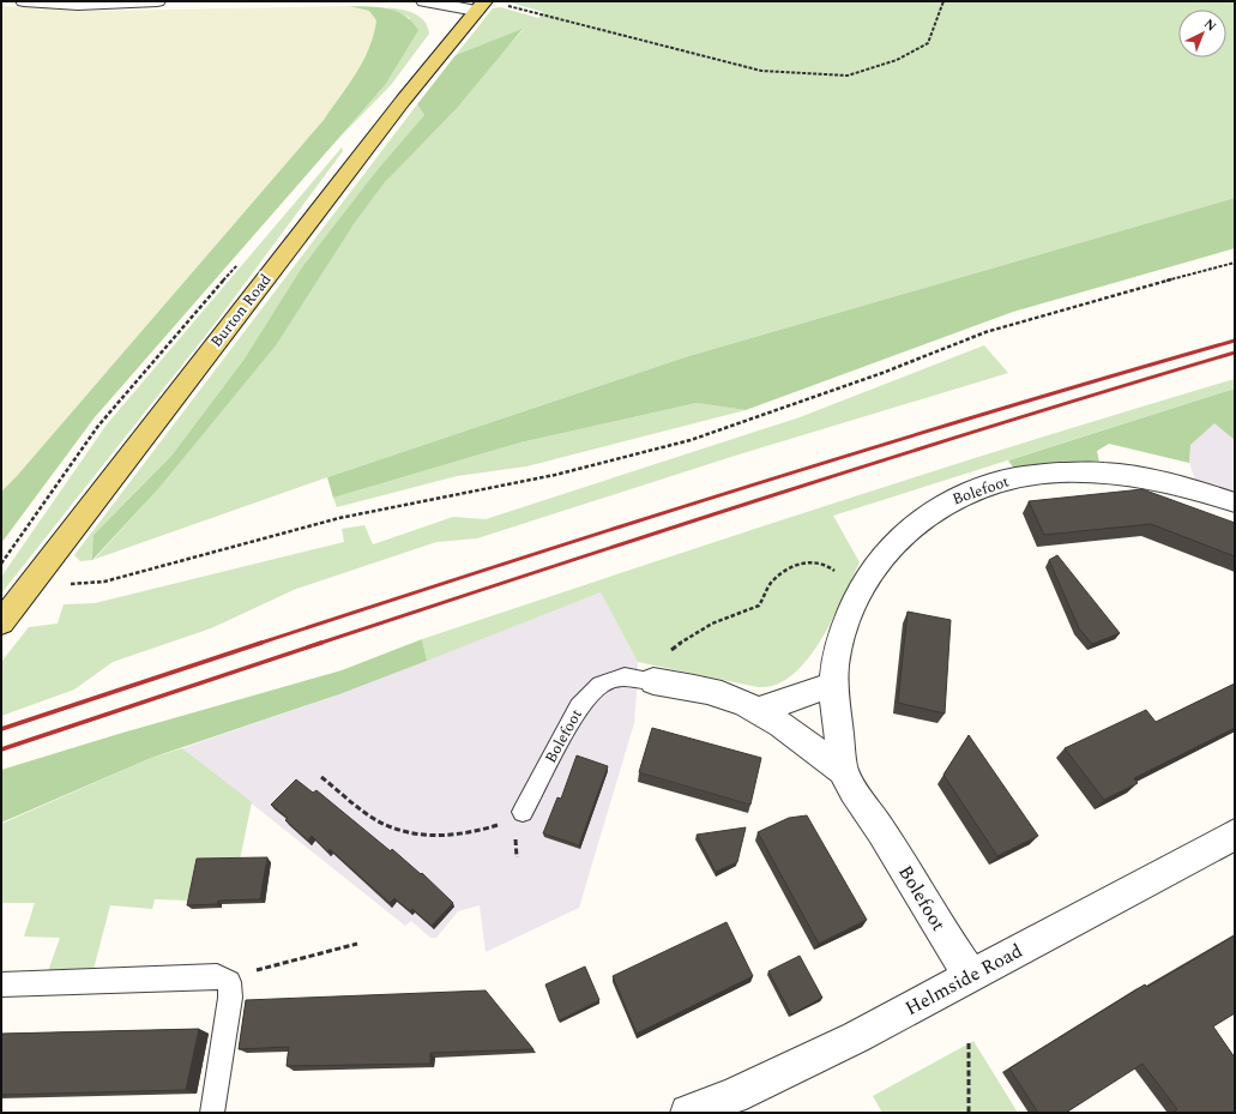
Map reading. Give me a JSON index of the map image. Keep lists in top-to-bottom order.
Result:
{
  "streets": {
    "main road": ["Burton Road"],
    "street": ["Bolefoot", "Helmside Road"]
  },
  "crossings": [
    ["Bolefoot", "Helmside Road"]
  ],
  "north": "top right"
}
